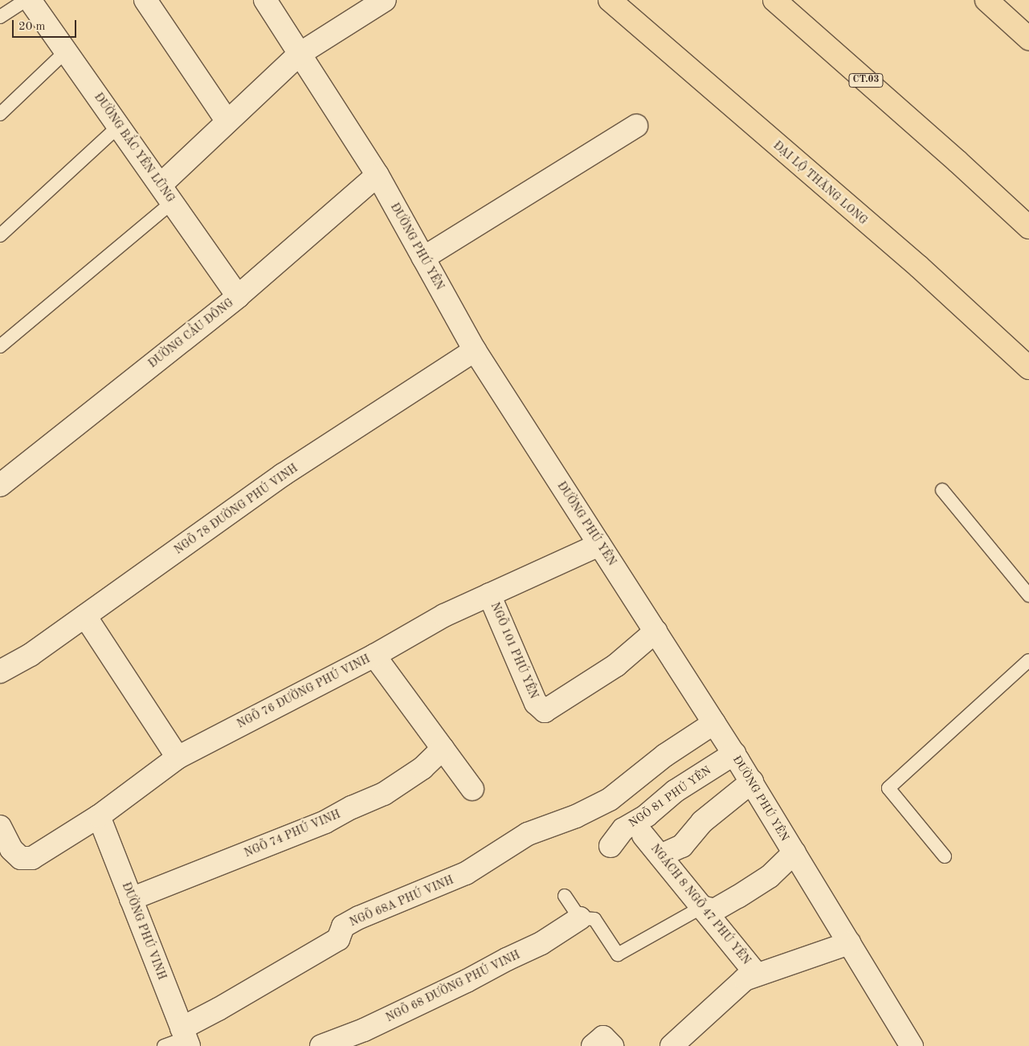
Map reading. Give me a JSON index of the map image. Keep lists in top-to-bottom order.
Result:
{
  "streets": {
    "main road": ["CT.03", "ĐẠI LỘ THĂNG LONG"],
    "street": [
      "ĐƯỜNG BẮC YÊN LŨNG",
      "ĐƯỜNG PHÚ YÊN",
      "ĐƯỜNG CẦU ĐÔNG",
      "NGÕ 78 ĐƯỜNG PHÚ VINH",
      "NGÕ 101 PHÚ YÊN",
      "NGÕ 76 ĐƯỜNG PHÚ VINH",
      "NGÕ 81 PHÚ YÊN",
      "NGÕ 74 PHÚ VINH",
      "NGÕ 68A PHÚ VINH",
      "NGÁCH 8 NGÕ 47 PHÚ YÊN",
      "ĐƯỜNG PHÚ VINH",
      "NGÕ 68 ĐƯỜNG PHÚ VINH"
    ]
  },
  "crossings": [
    ["ĐƯỜNG BẮC YÊN LŨNG", "ĐƯỜNG CẦU ĐÔNG"],
    ["ĐƯỜNG PHÚ YÊN", "ĐƯỜNG CẦU ĐÔNG"],
    ["ĐƯỜNG PHÚ YÊN", "NGÕ 78 ĐƯỜNG PHÚ VINH"],
    ["ĐƯỜNG PHÚ YÊN", "NGÕ 101 PHÚ YÊN"],
    ["ĐƯỜNG PHÚ YÊN", "NGÕ 76 ĐƯỜNG PHÚ VINH"],
    ["ĐƯỜNG PHÚ YÊN", "NGÕ 81 PHÚ YÊN"],
    ["ĐƯỜNG PHÚ YÊN", "NGÕ 68A PHÚ VINH"],
    ["NGÕ 101 PHÚ YÊN", "NGÕ 76 ĐƯỜNG PHÚ VINH"],
    ["NGÕ 76 ĐƯỜNG PHÚ VINH", "ĐƯỜNG PHÚ VINH"],
    ["NGÕ 74 PHÚ VINH", "ĐƯỜNG PHÚ VINH"],
    ["NGÕ 68A PHÚ VINH", "ĐƯỜNG PHÚ VINH"]
  ],
  "scale_bar": "20 m"
}
